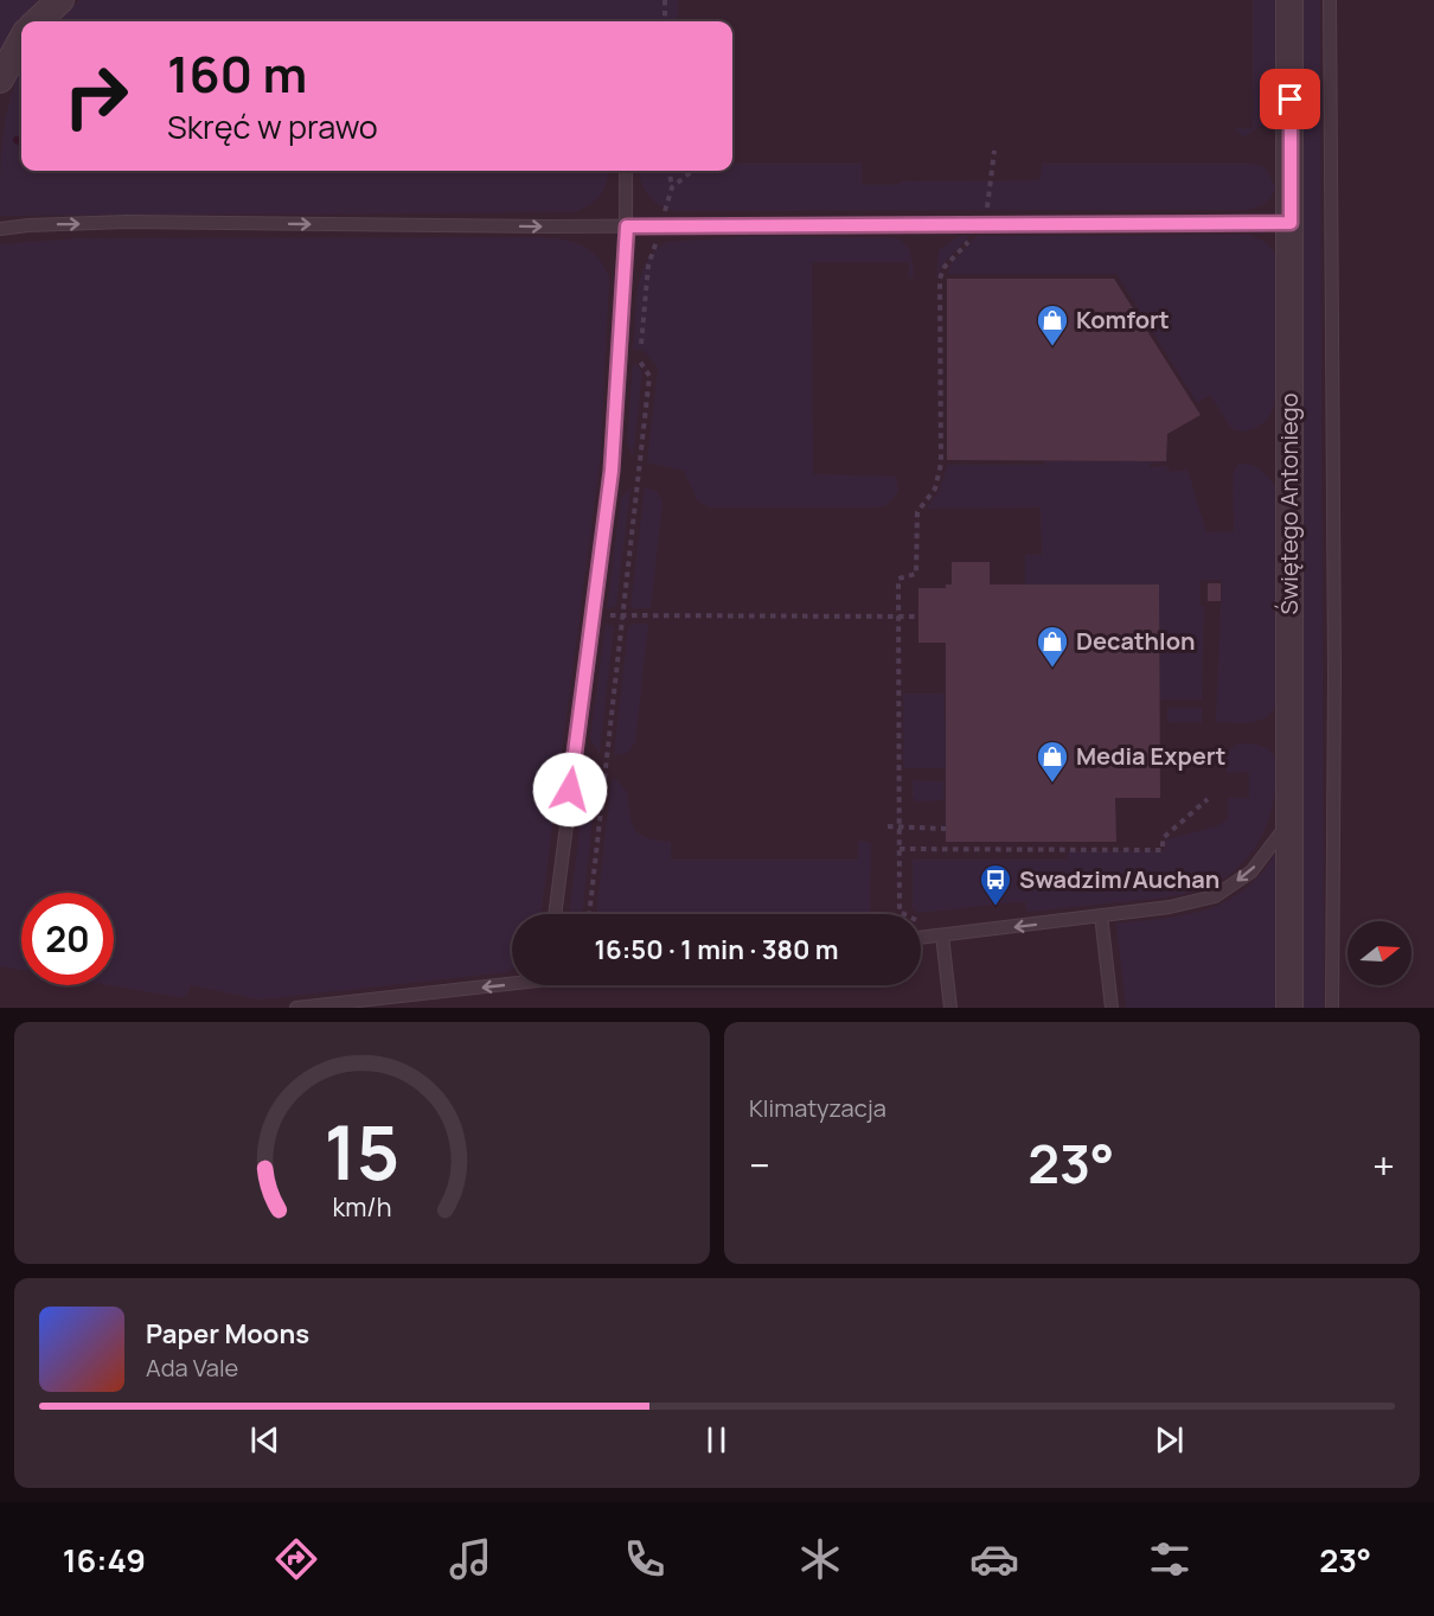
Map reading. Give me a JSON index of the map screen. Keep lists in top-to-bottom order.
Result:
{
  "streets": {
    "street": ["Świętego Antoniego"]
  },
  "places": {
    "shop": ["Komfort", "Decathlon", "Media Expert"],
    "bus stop": ["Swadzim/Auchan"]
  },
  "north": "right",
  "page": {
    "turn": ["160 m", "Skręć w prawo"],
    "limit": "20",
    "trip": "16:50 · 1 min · 380 m",
    "tile": "Klimatyzacja",
    "heat": ["−", "23°", "+"],
    "song": ["Paper Moons", "Ada Vale"],
    "tabs": ["16:49", "23°"],
    "gauge": ["15", "km/h"]
  }
}
